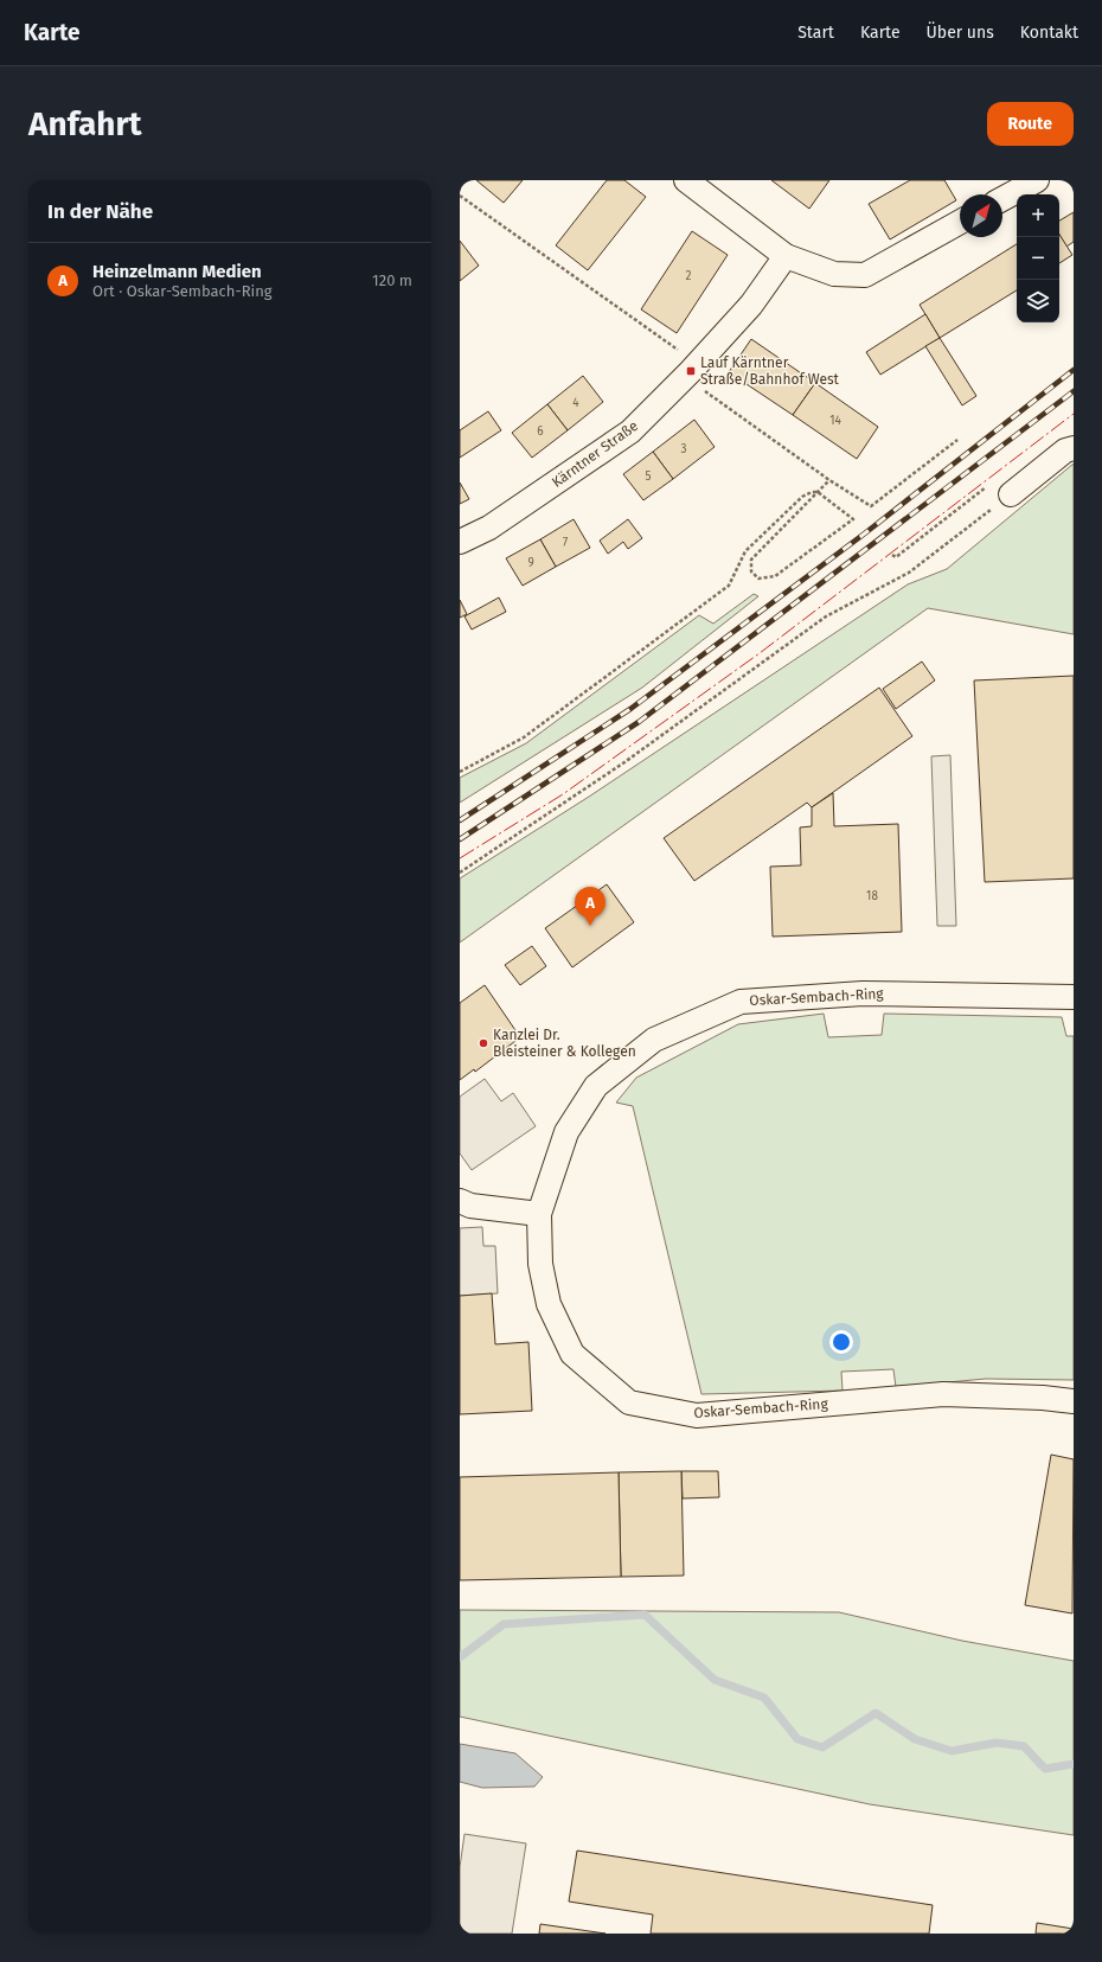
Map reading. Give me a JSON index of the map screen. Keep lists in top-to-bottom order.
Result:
{
  "streets": {
    "street": ["Kärntner Straße", "Oskar-Sembach-Ring"]
  },
  "places": {
    "transit": ["Lauf Kärntner Straße/Bahnhof West"],
    "other": ["Kanzlei Dr. Bleisteiner & Kollegen"]
  },
  "house_numbers": [
    "2",
    "4",
    "14",
    "6",
    "3",
    "5",
    "7",
    "9",
    "18"
  ],
  "north": "top right",
  "page": {
    "header": "Karte",
    "nav": [
      "Start",
      "Karte",
      "Über uns",
      "Kontakt"
    ],
    "buttons": "Route",
    "title": "Anfahrt",
    "heading": "In der Nähe",
    "map_buttons": ["+", "−"],
    "list": [
      {
        "mark": "A",
        "name": "Heinzelmann Medien",
        "note": "Ort · Oskar-Sembach-Ring",
        "value": "120 m"
      }
    ],
    "pins": "A"
  }
}
